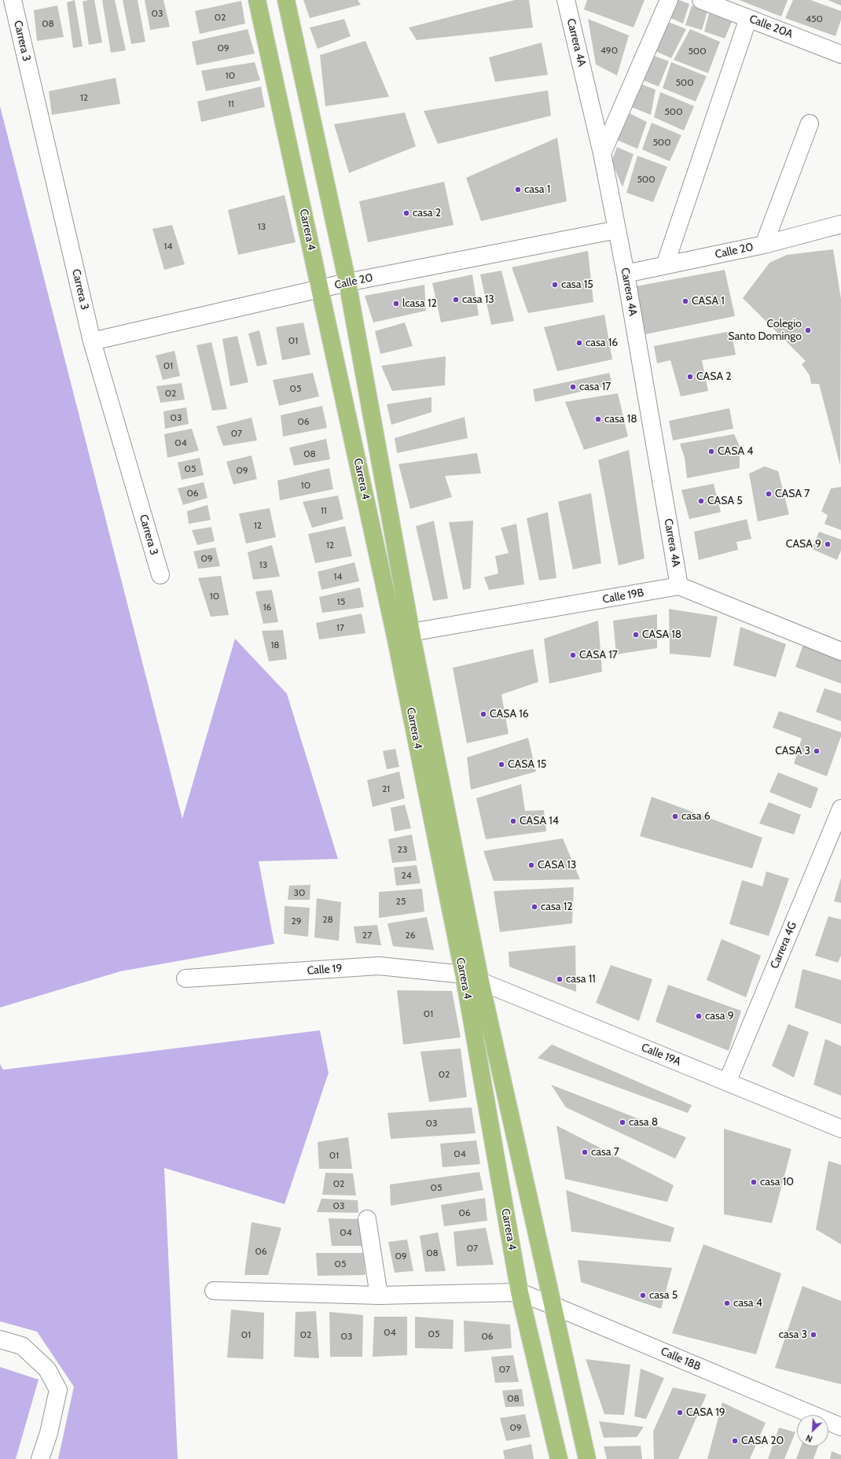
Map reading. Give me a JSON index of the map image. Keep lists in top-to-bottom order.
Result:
{
  "streets": {
    "main road": ["Carrera 4"],
    "street": [
      "Calle 20A",
      "Carrera 3",
      "Carrera 4A",
      "Calle 20",
      "Calle 19B",
      "Carrera 4G",
      "Calle 19",
      "Calle 19A",
      "Calle 18B"
    ]
  },
  "crossings": [
    ["Carrera 3", "Calle 20"],
    ["Carrera 4A", "Calle 20"],
    ["Carrera 4A", "Calle 19B"],
    ["Carrera 4", "Calle 20"],
    ["Carrera 4", "Calle 19B"],
    ["Carrera 4", "Calle 19"],
    ["Carrera 4", "Calle 19A"],
    ["Carrera 4", "Calle 18B"],
    ["Carrera 4G", "Calle 19A"],
    ["Calle 19", "Calle 19A"]
  ],
  "places": [
    "casa 1",
    "casa 2",
    "casa 15",
    "casa 13",
    "CASA 1",
    "lcasa 12",
    "Colegio Santo Domingo",
    "casa 16",
    "CASA 2",
    "casa 17",
    "casa 18",
    "CASA 4",
    "CASA 7",
    "CASA 5",
    "CASA 9",
    "CASA 18",
    "CASA 17",
    "CASA 16",
    "CASA 3",
    "CASA 15",
    "casa 6",
    "CASA 14",
    "CASA 13",
    "casa 12",
    "casa 11",
    "casa 9",
    "casa 8",
    "casa 7",
    "casa 10",
    "casa 5",
    "casa 4",
    "casa 3",
    "CASA 19",
    "CASA 20"
  ],
  "house_numbers": [
    "03",
    "02",
    "450",
    "08",
    "09",
    "490",
    "500",
    "10",
    "500",
    "12",
    "11",
    "500",
    "500",
    "500",
    "13",
    "14",
    "01",
    "01",
    "05",
    "02",
    "03",
    "06",
    "07",
    "04",
    "08",
    "05",
    "09",
    "10",
    "06",
    "11",
    "12",
    "12",
    "09",
    "13",
    "14",
    "10",
    "15",
    "16",
    "17",
    "18",
    "21",
    "23",
    "24",
    "30",
    "25",
    "28",
    "29",
    "27",
    "26",
    "01",
    "02",
    "03",
    "04",
    "01",
    "02",
    "05",
    "03",
    "06",
    "04",
    "07",
    "06",
    "08",
    "09",
    "05",
    "04",
    "05",
    "01",
    "02",
    "03",
    "06",
    "07",
    "08",
    "09"
  ],
  "north": "bottom left"
}
